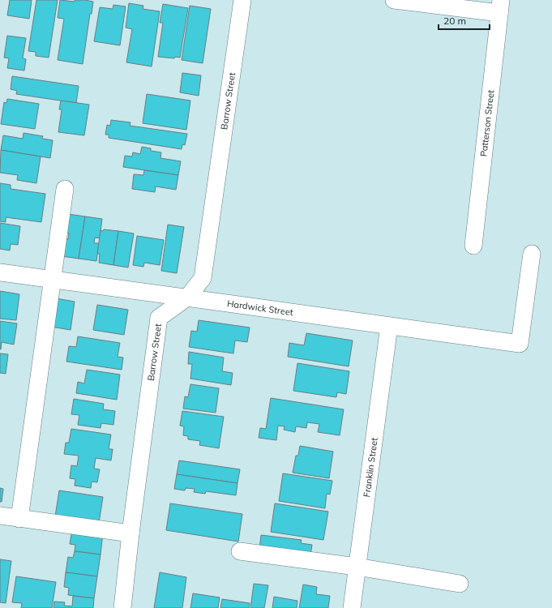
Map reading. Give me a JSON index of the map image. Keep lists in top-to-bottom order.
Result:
{
  "streets": {
    "street": [
      "Barrow Street",
      "Patterson Street",
      "Hardwick Street",
      "Franklin Street"
    ]
  },
  "crossings": [
    ["Barrow Street", "Hardwick Street"],
    ["Hardwick Street", "Franklin Street"]
  ],
  "scale_bar": "20 m"
}
